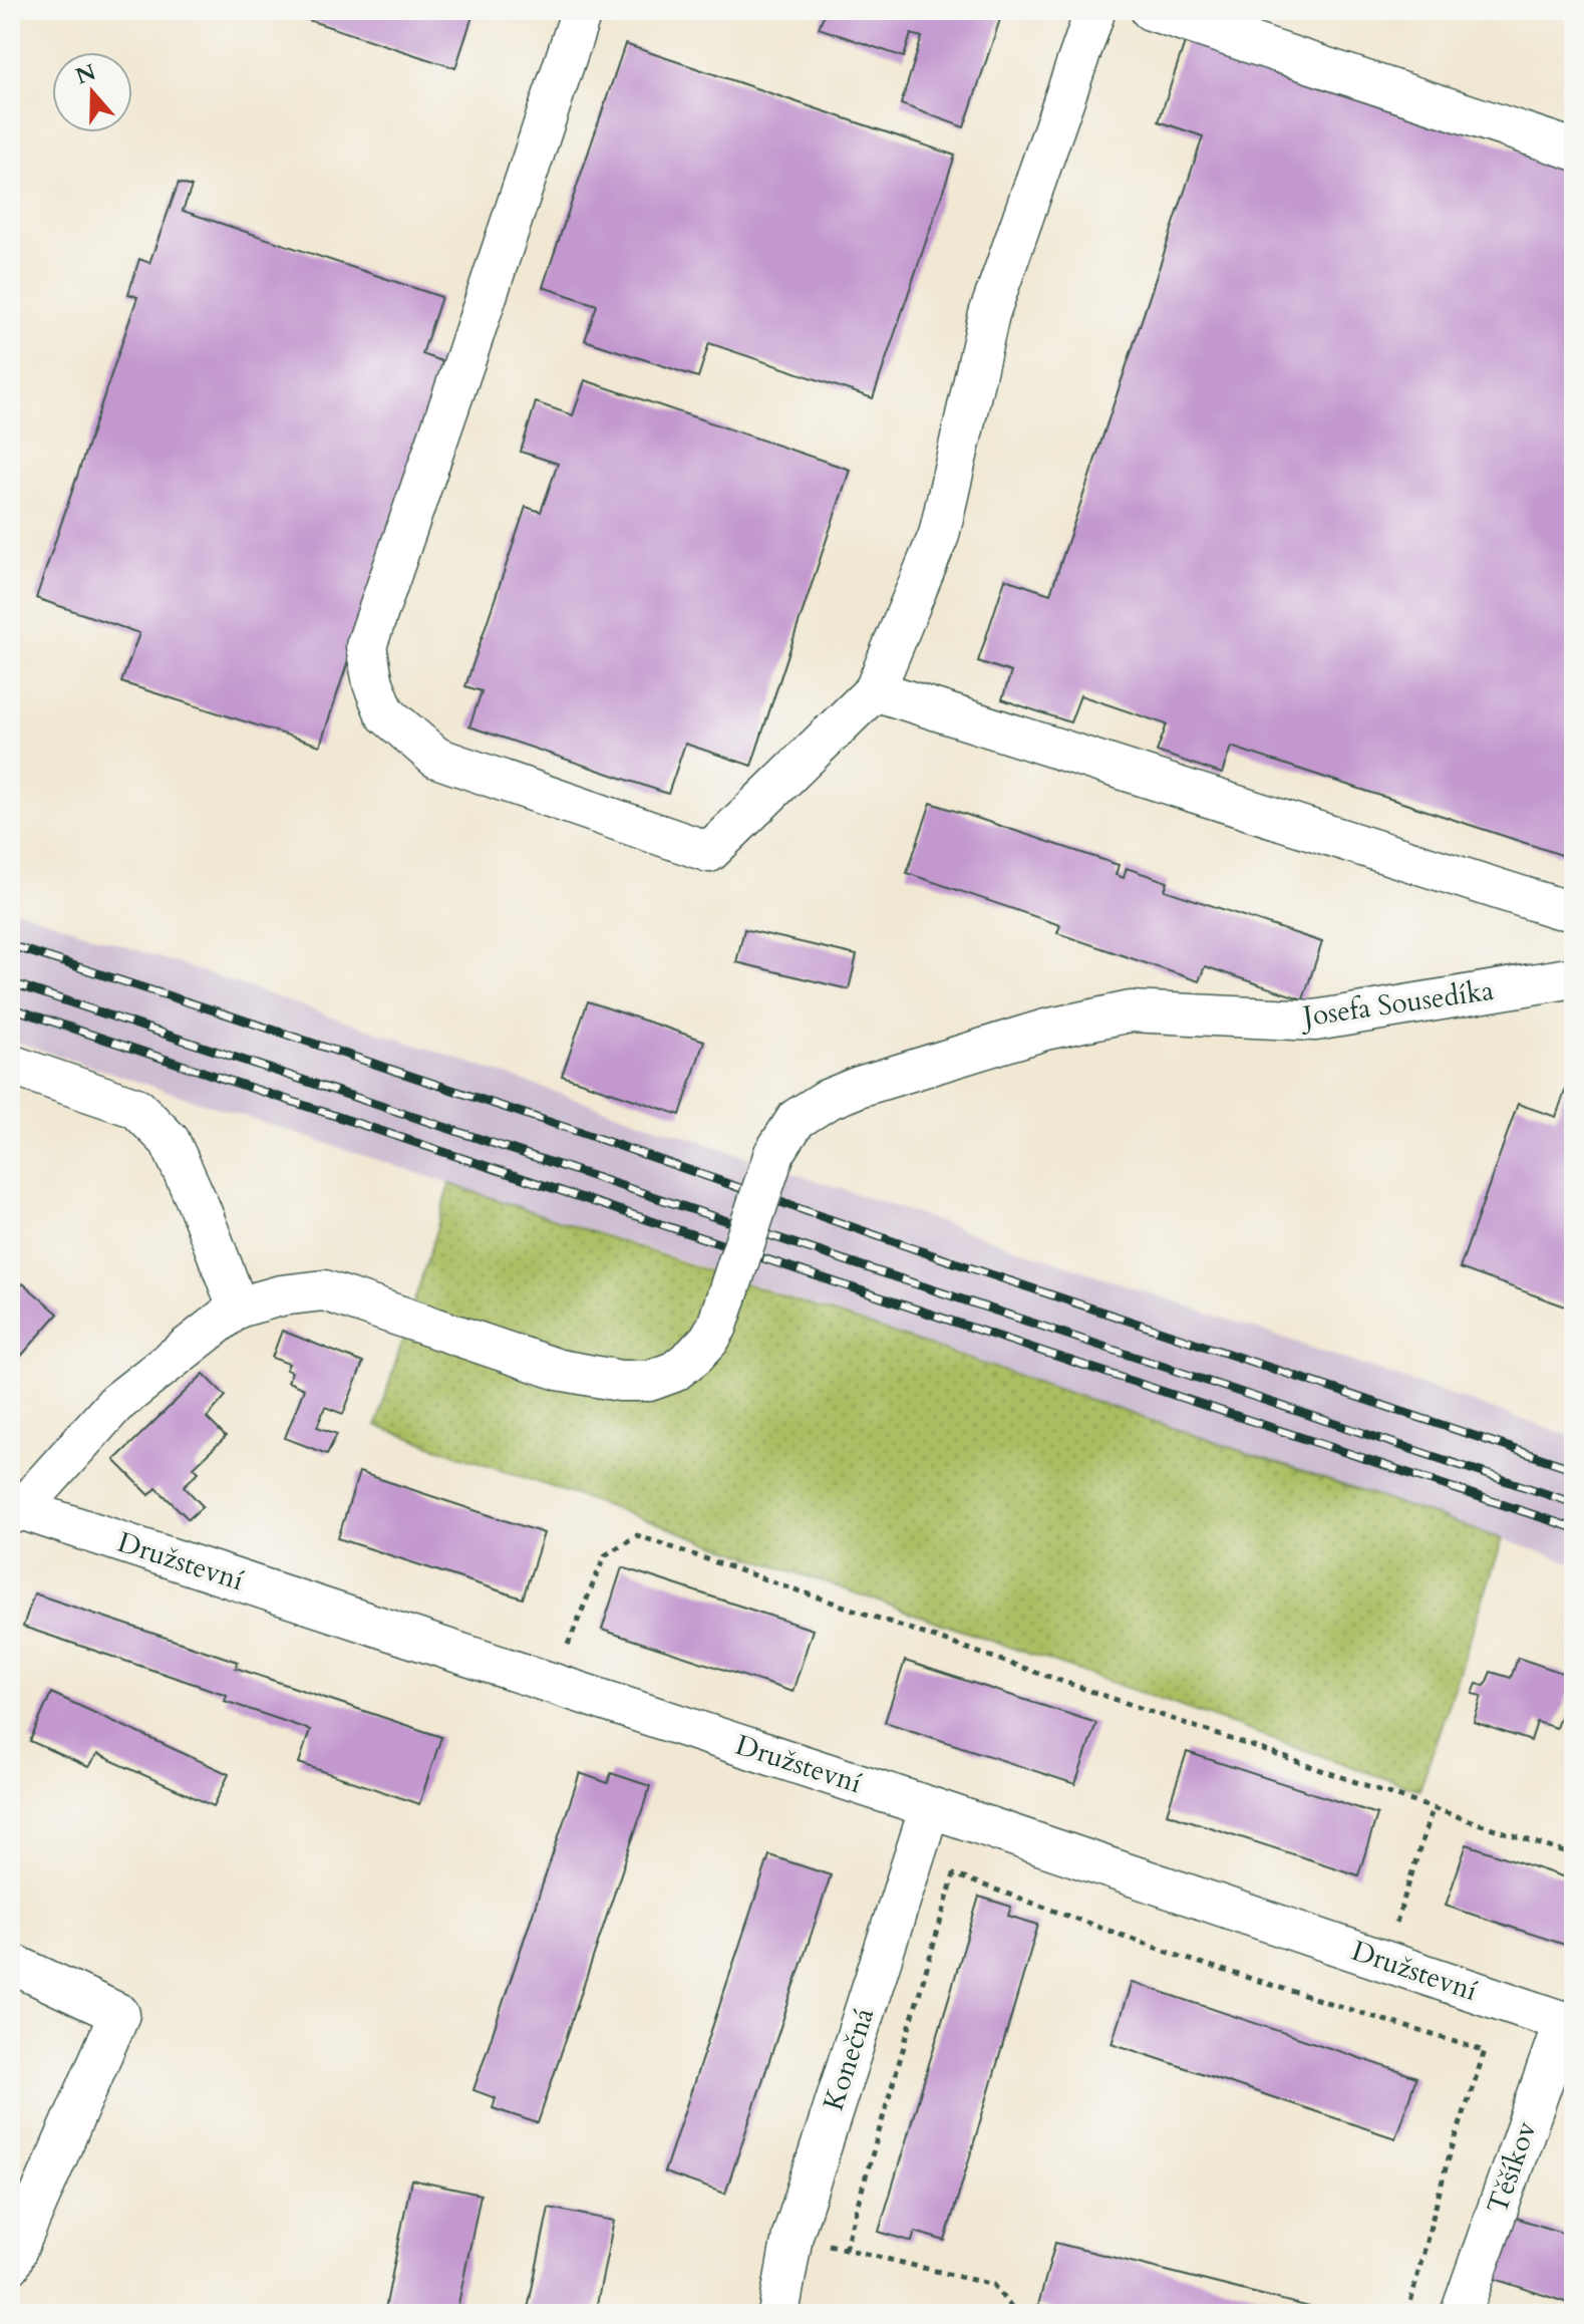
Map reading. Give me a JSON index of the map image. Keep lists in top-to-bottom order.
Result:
{
  "streets": {
    "street": [
      "Josefa Sousedíka",
      "Družstevní",
      "Konečná",
      "Těšíkov"
    ]
  },
  "crossings": [
    ["Družstevní", "Konečná"],
    ["Družstevní", "Těšíkov"]
  ],
  "north": "top"
}
